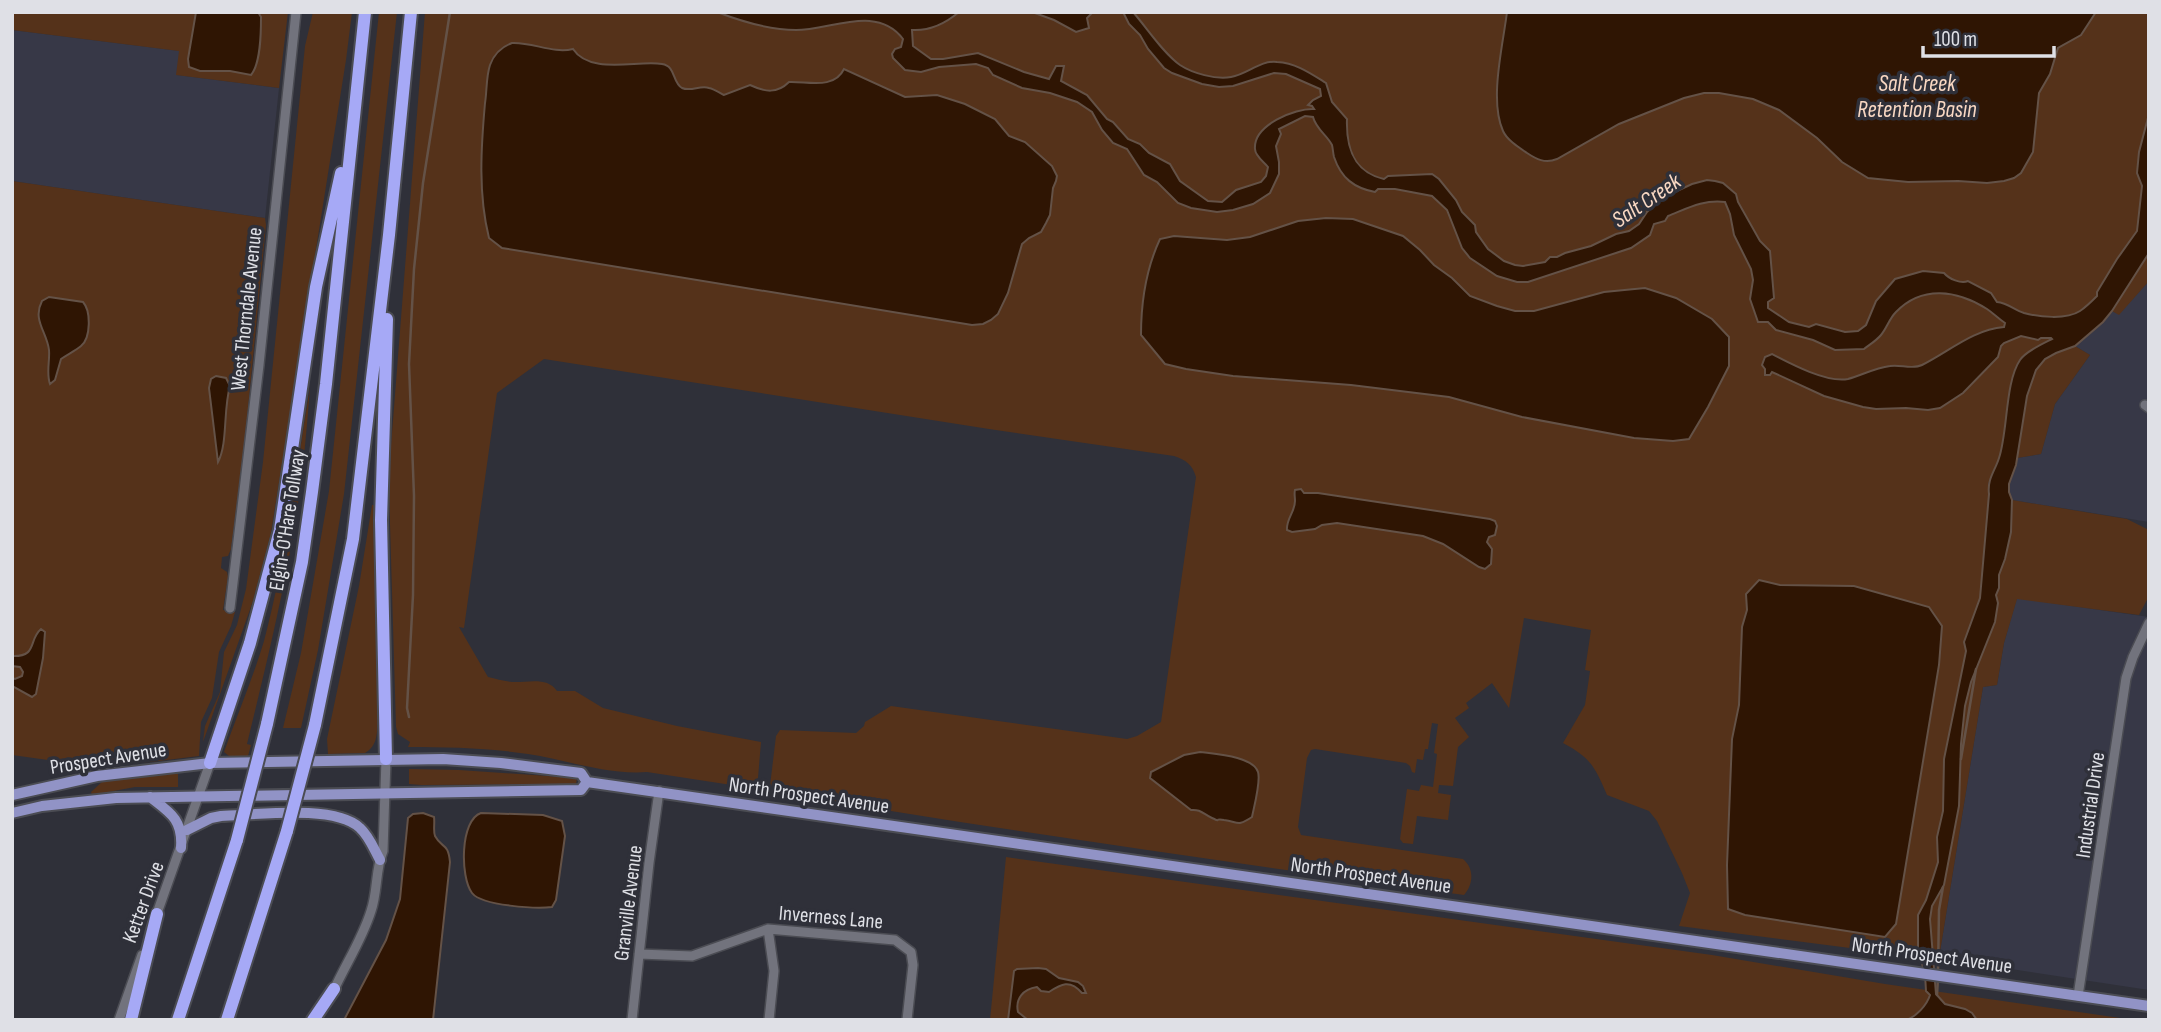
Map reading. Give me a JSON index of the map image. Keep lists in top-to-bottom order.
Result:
{
  "streets": {
    "highway": ["Elgin-O'Hare Tollway"],
    "main road": ["Prospect Avenue", "North Prospect Avenue"],
    "street": [
      "West Thorndale Avenue",
      "Industrial Drive",
      "Ketter Drive",
      "Granville Avenue",
      "Inverness Lane"
    ]
  },
  "crossings": [
    ["Prospect Avenue", "North Prospect Avenue"],
    ["Prospect Avenue", "Ketter Drive"],
    ["North Prospect Avenue", "Industrial Drive"],
    ["North Prospect Avenue", "Ketter Drive"],
    ["North Prospect Avenue", "Granville Avenue"],
    ["Granville Avenue", "Inverness Lane"]
  ],
  "water": ["Salt Creek Retention Basin", "Salt Creek"],
  "scale_bar": "100 m"
}
